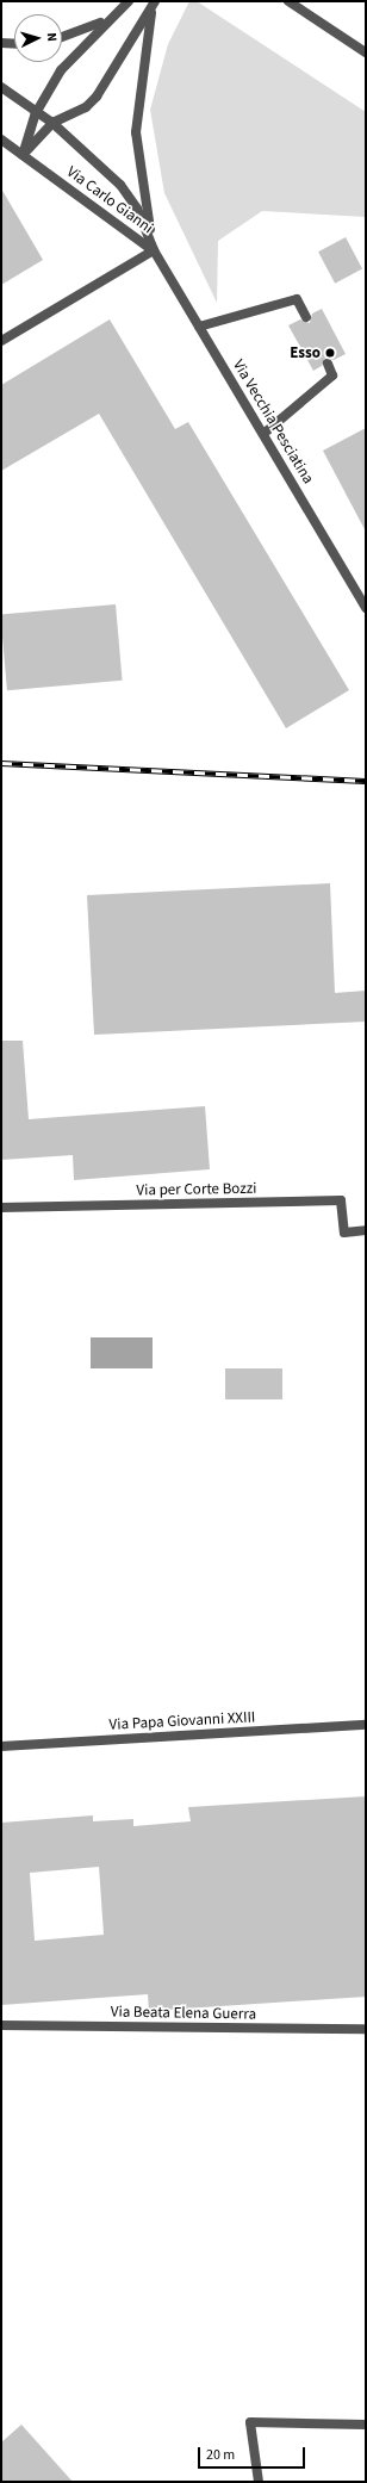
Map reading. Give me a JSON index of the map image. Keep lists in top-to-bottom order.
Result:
{
  "streets": {
    "street": [
      "Via Carlo Gianni",
      "Via Vecchia Pesciatina",
      "Via per Corte Bozzi",
      "Via Papa Giovanni XXIII",
      "Via Beata Elena Guerra"
    ]
  },
  "crossings": [
    ["Via Carlo Gianni", "Via Vecchia Pesciatina"]
  ],
  "places": ["Esso"],
  "scale_bar": "20 m",
  "north": "right"
}
